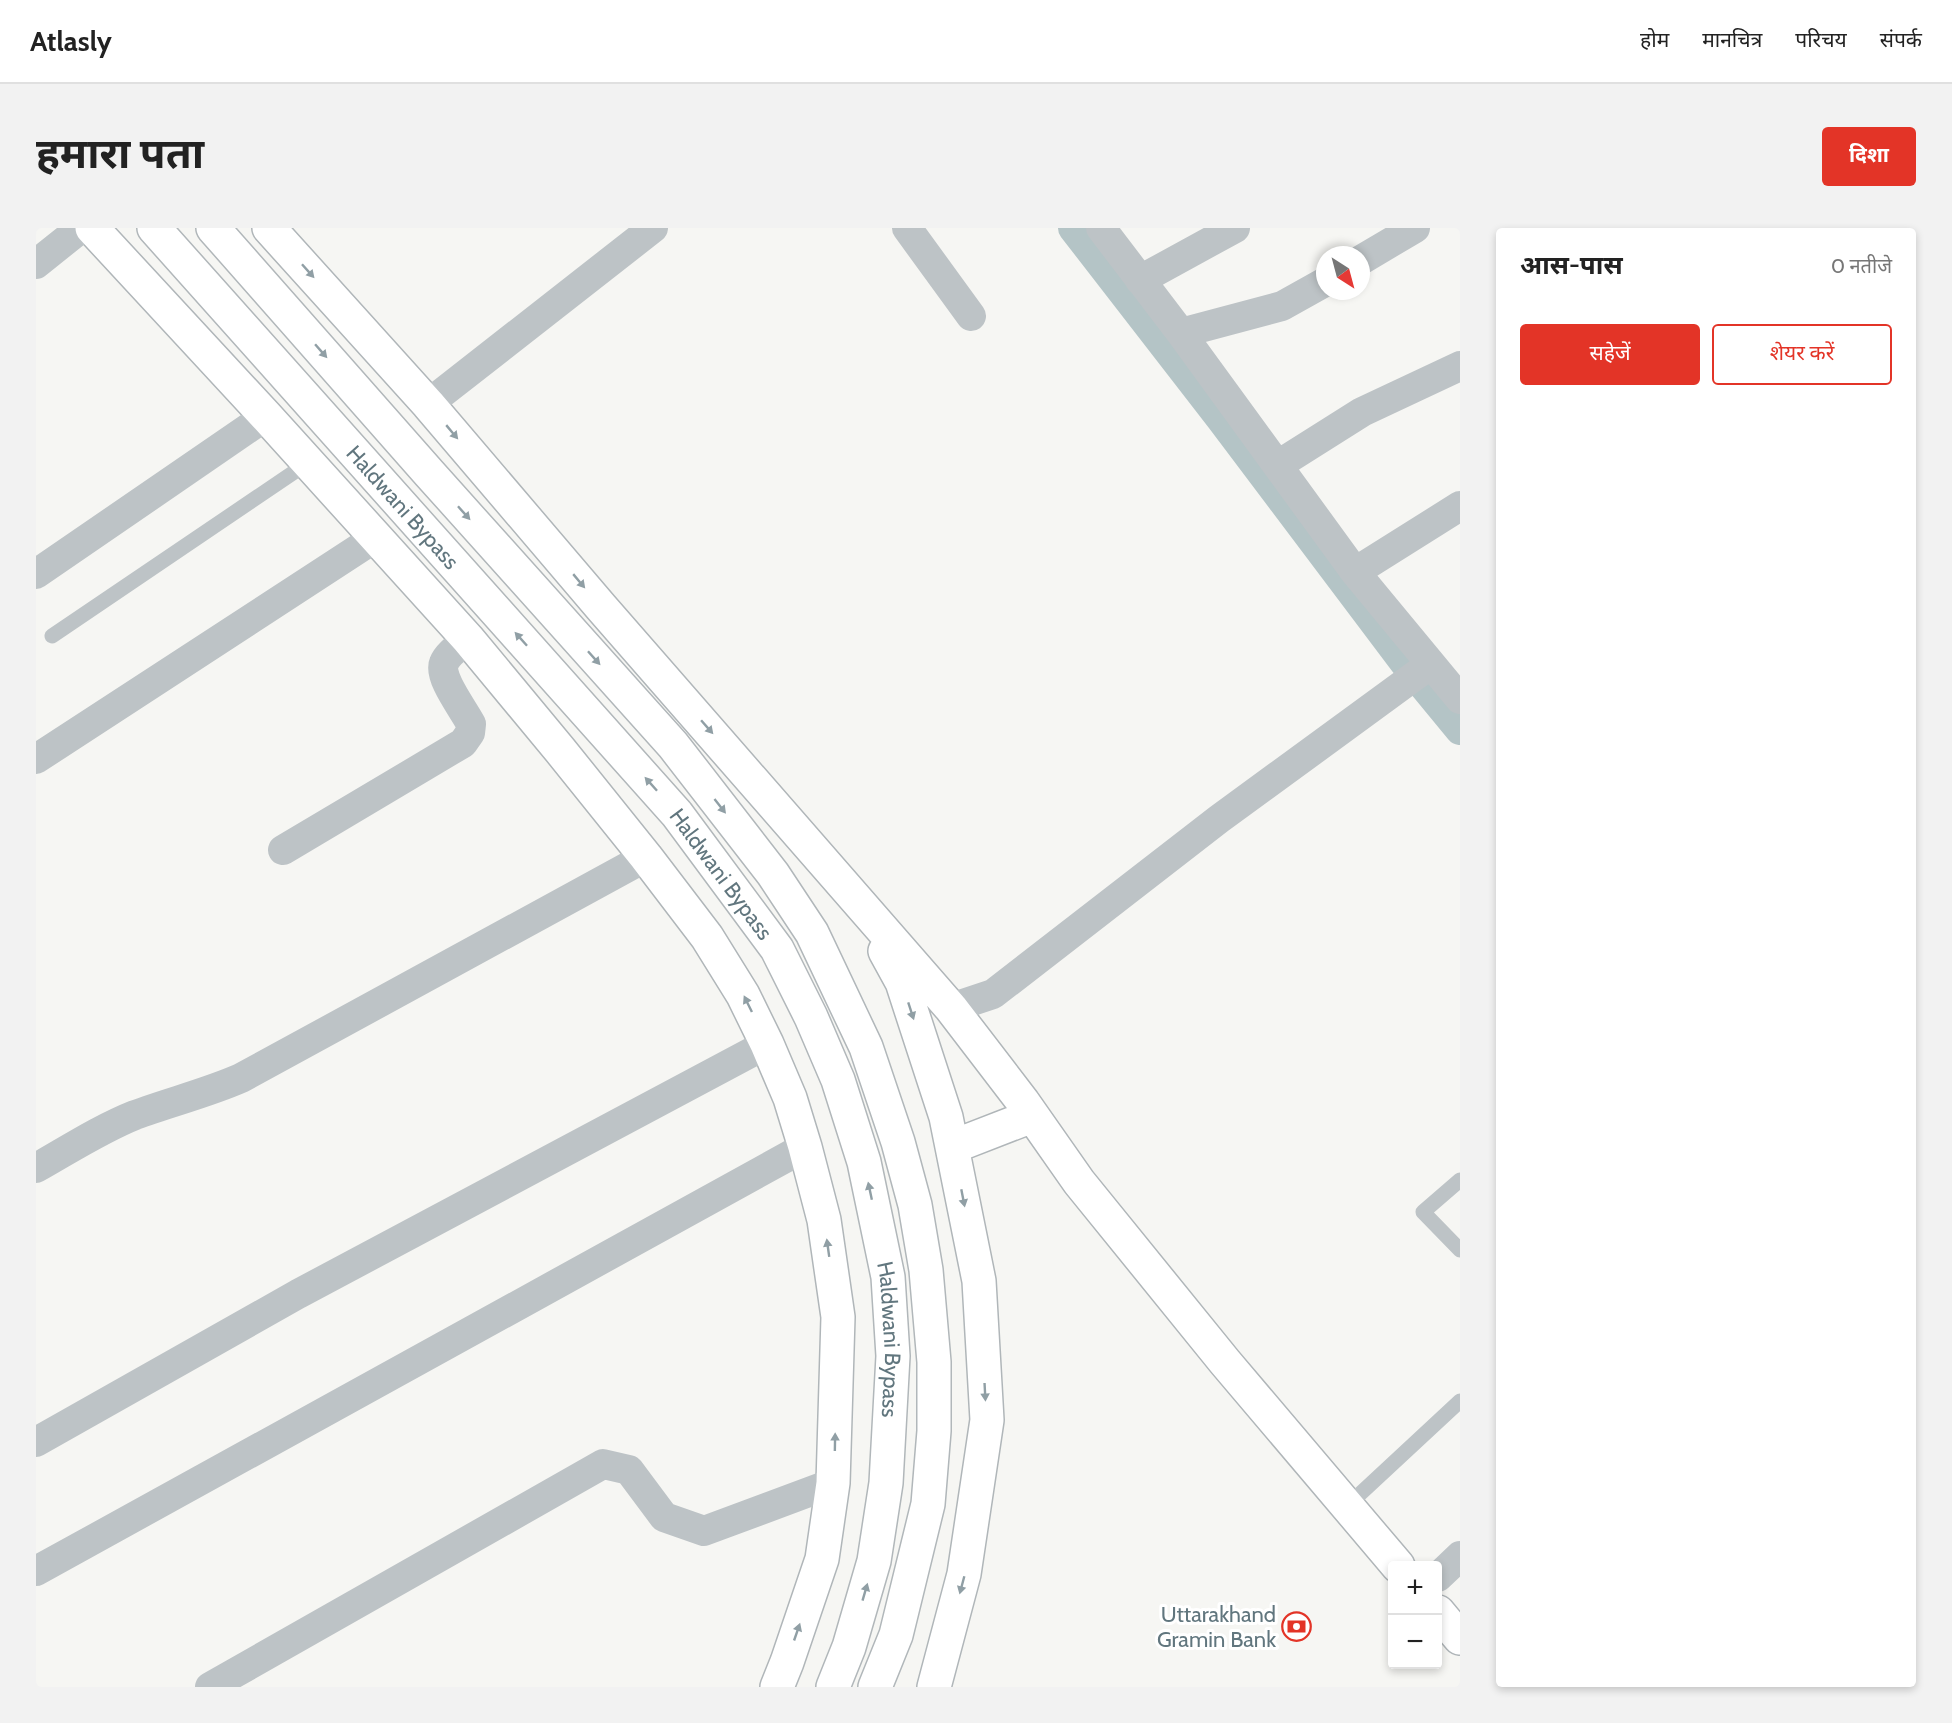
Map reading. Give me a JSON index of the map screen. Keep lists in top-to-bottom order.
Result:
{
  "streets": {
    "main road": ["Haldwani Bypass"]
  },
  "places": {
    "bank": ["Uttarakhand Gramin Bank"]
  },
  "north": "bottom right",
  "page": {
    "header": "Atlasly",
    "nav": [
      "होम",
      "मानचित्र",
      "परिचय",
      "संपर्क"
    ],
    "title": "हमारा पता",
    "buttons": [
      "दिशा",
      ["सहेजें", "शेयर करें"]
    ],
    "heading": ["आस-पास", "0 नतीजे"],
    "map_buttons": ["+", "−"]
  }
}
